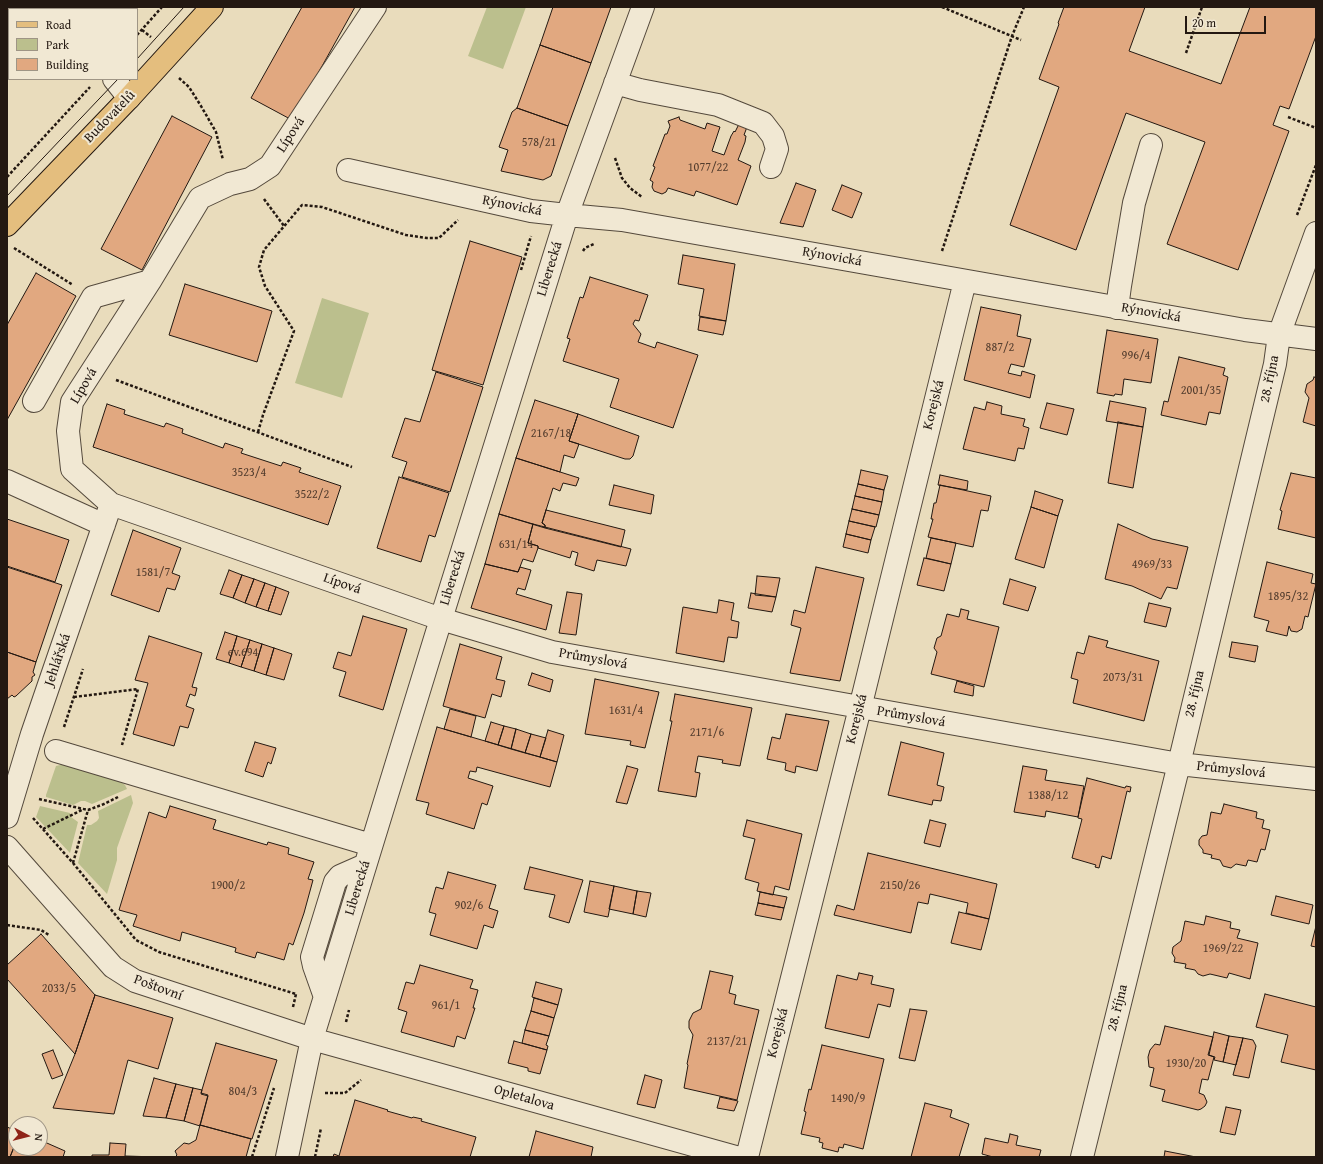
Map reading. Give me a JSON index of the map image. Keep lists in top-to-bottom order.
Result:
{
  "streets": {
    "main road": ["Budovatelů"],
    "street": [
      "Lípová",
      "Rýnovická",
      "Liberecká",
      "28. října",
      "Korejská",
      "Průmyslová",
      "Jehlářská",
      "Poštovní",
      "Opletalova"
    ]
  },
  "crossings": [
    ["Lípová", "Liberecká"],
    ["Lípová", "Průmyslová"],
    ["Lípová", "Jehlářská"],
    ["Rýnovická", "Liberecká"],
    ["Rýnovická", "28. října"],
    ["Rýnovická", "Korejská"],
    ["Liberecká", "Průmyslová"],
    ["Liberecká", "Poštovní"],
    ["Liberecká", "Opletalova"],
    ["28. října", "Průmyslová"],
    ["Korejská", "Průmyslová"],
    ["Poštovní", "Opletalova"]
  ],
  "house_numbers": [
    "578/21",
    "1077/22",
    "887/2",
    "996/4",
    "2001/35",
    "2167/18",
    "3523/4",
    "3522/2",
    "631/14",
    "4969/33",
    "1581/7",
    "1895/32",
    "ev.694",
    "2073/31",
    "1631/4",
    "2171/6",
    "1388/12",
    "1900/2",
    "2150/26",
    "902/6",
    "1969/22",
    "2033/5",
    "961/1",
    "2137/21",
    "1930/20",
    "804/3",
    "1490/9"
  ],
  "legend": ["Road", "Park", "Building"],
  "scale_bar": "20 m",
  "north": "right"
}
